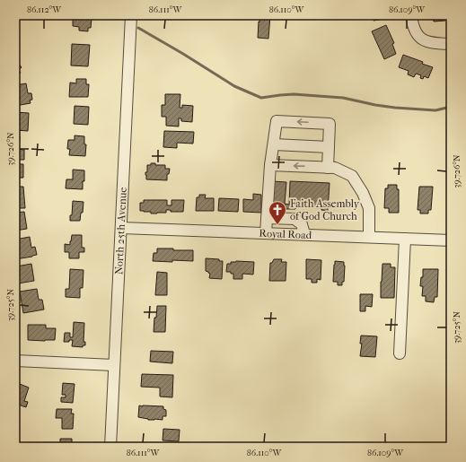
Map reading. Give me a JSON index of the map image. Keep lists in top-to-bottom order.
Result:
{
  "streets": {
    "street": ["North 25th Avenue", "Royal Road"]
  },
  "crossings": [
    ["North 25th Avenue", "Royal Road"]
  ],
  "places": {
    "church": ["Faith Assembly of God Church"]
  },
  "coordinates": [
    "86.112°W",
    "86.111°W",
    "86.110°W",
    "86.109°W",
    "39.726°N",
    "39.725°N"
  ]
}
